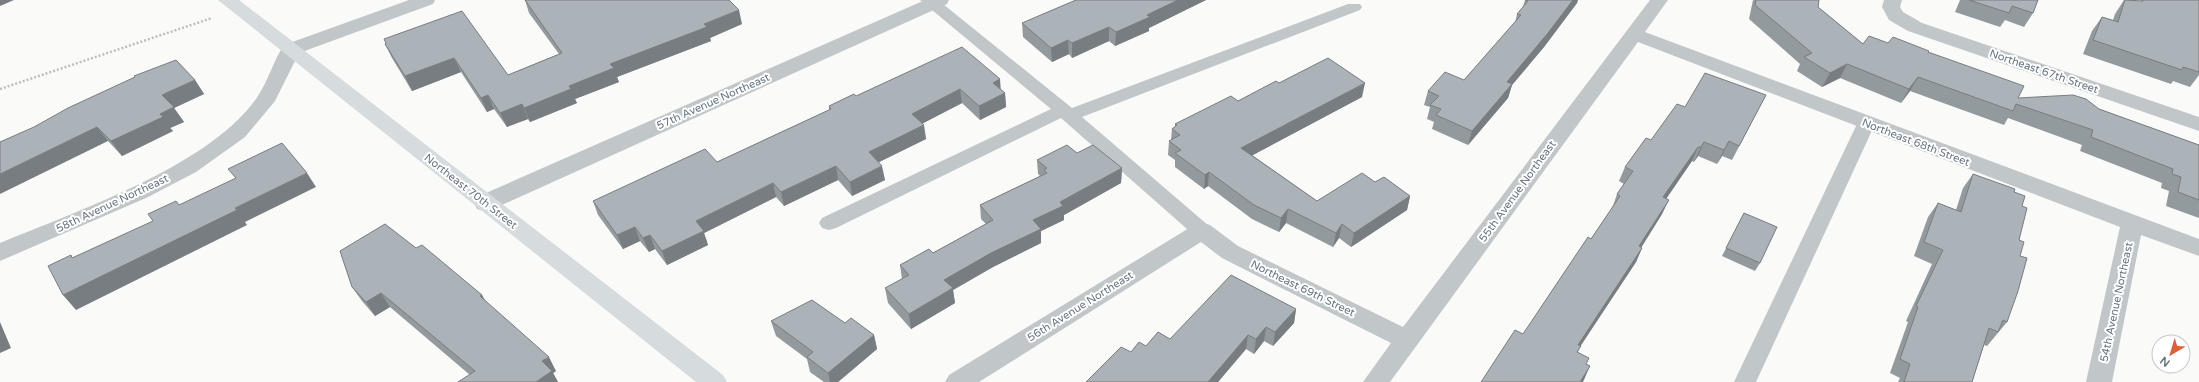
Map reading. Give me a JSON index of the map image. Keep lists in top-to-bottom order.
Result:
{
  "streets": {
    "main road": ["Northeast 70th Street"],
    "street": [
      "Northeast 67th Street",
      "57th Avenue Northeast",
      "Northeast 68th Street",
      "55th Avenue Northeast",
      "58th Avenue Northeast",
      "Northeast 69th Street",
      "54th Avenue Northeast",
      "56th Avenue Northeast"
    ]
  },
  "crossings": [
    ["57th Avenue Northeast", "Northeast 70th Street"],
    ["Northeast 68th Street", "55th Avenue Northeast"],
    ["Northeast 68th Street", "54th Avenue Northeast"],
    ["Northeast 70th Street", "58th Avenue Northeast"],
    ["55th Avenue Northeast", "Northeast 69th Street"],
    ["Northeast 69th Street", "56th Avenue Northeast"]
  ],
  "north": "bottom left"
}
